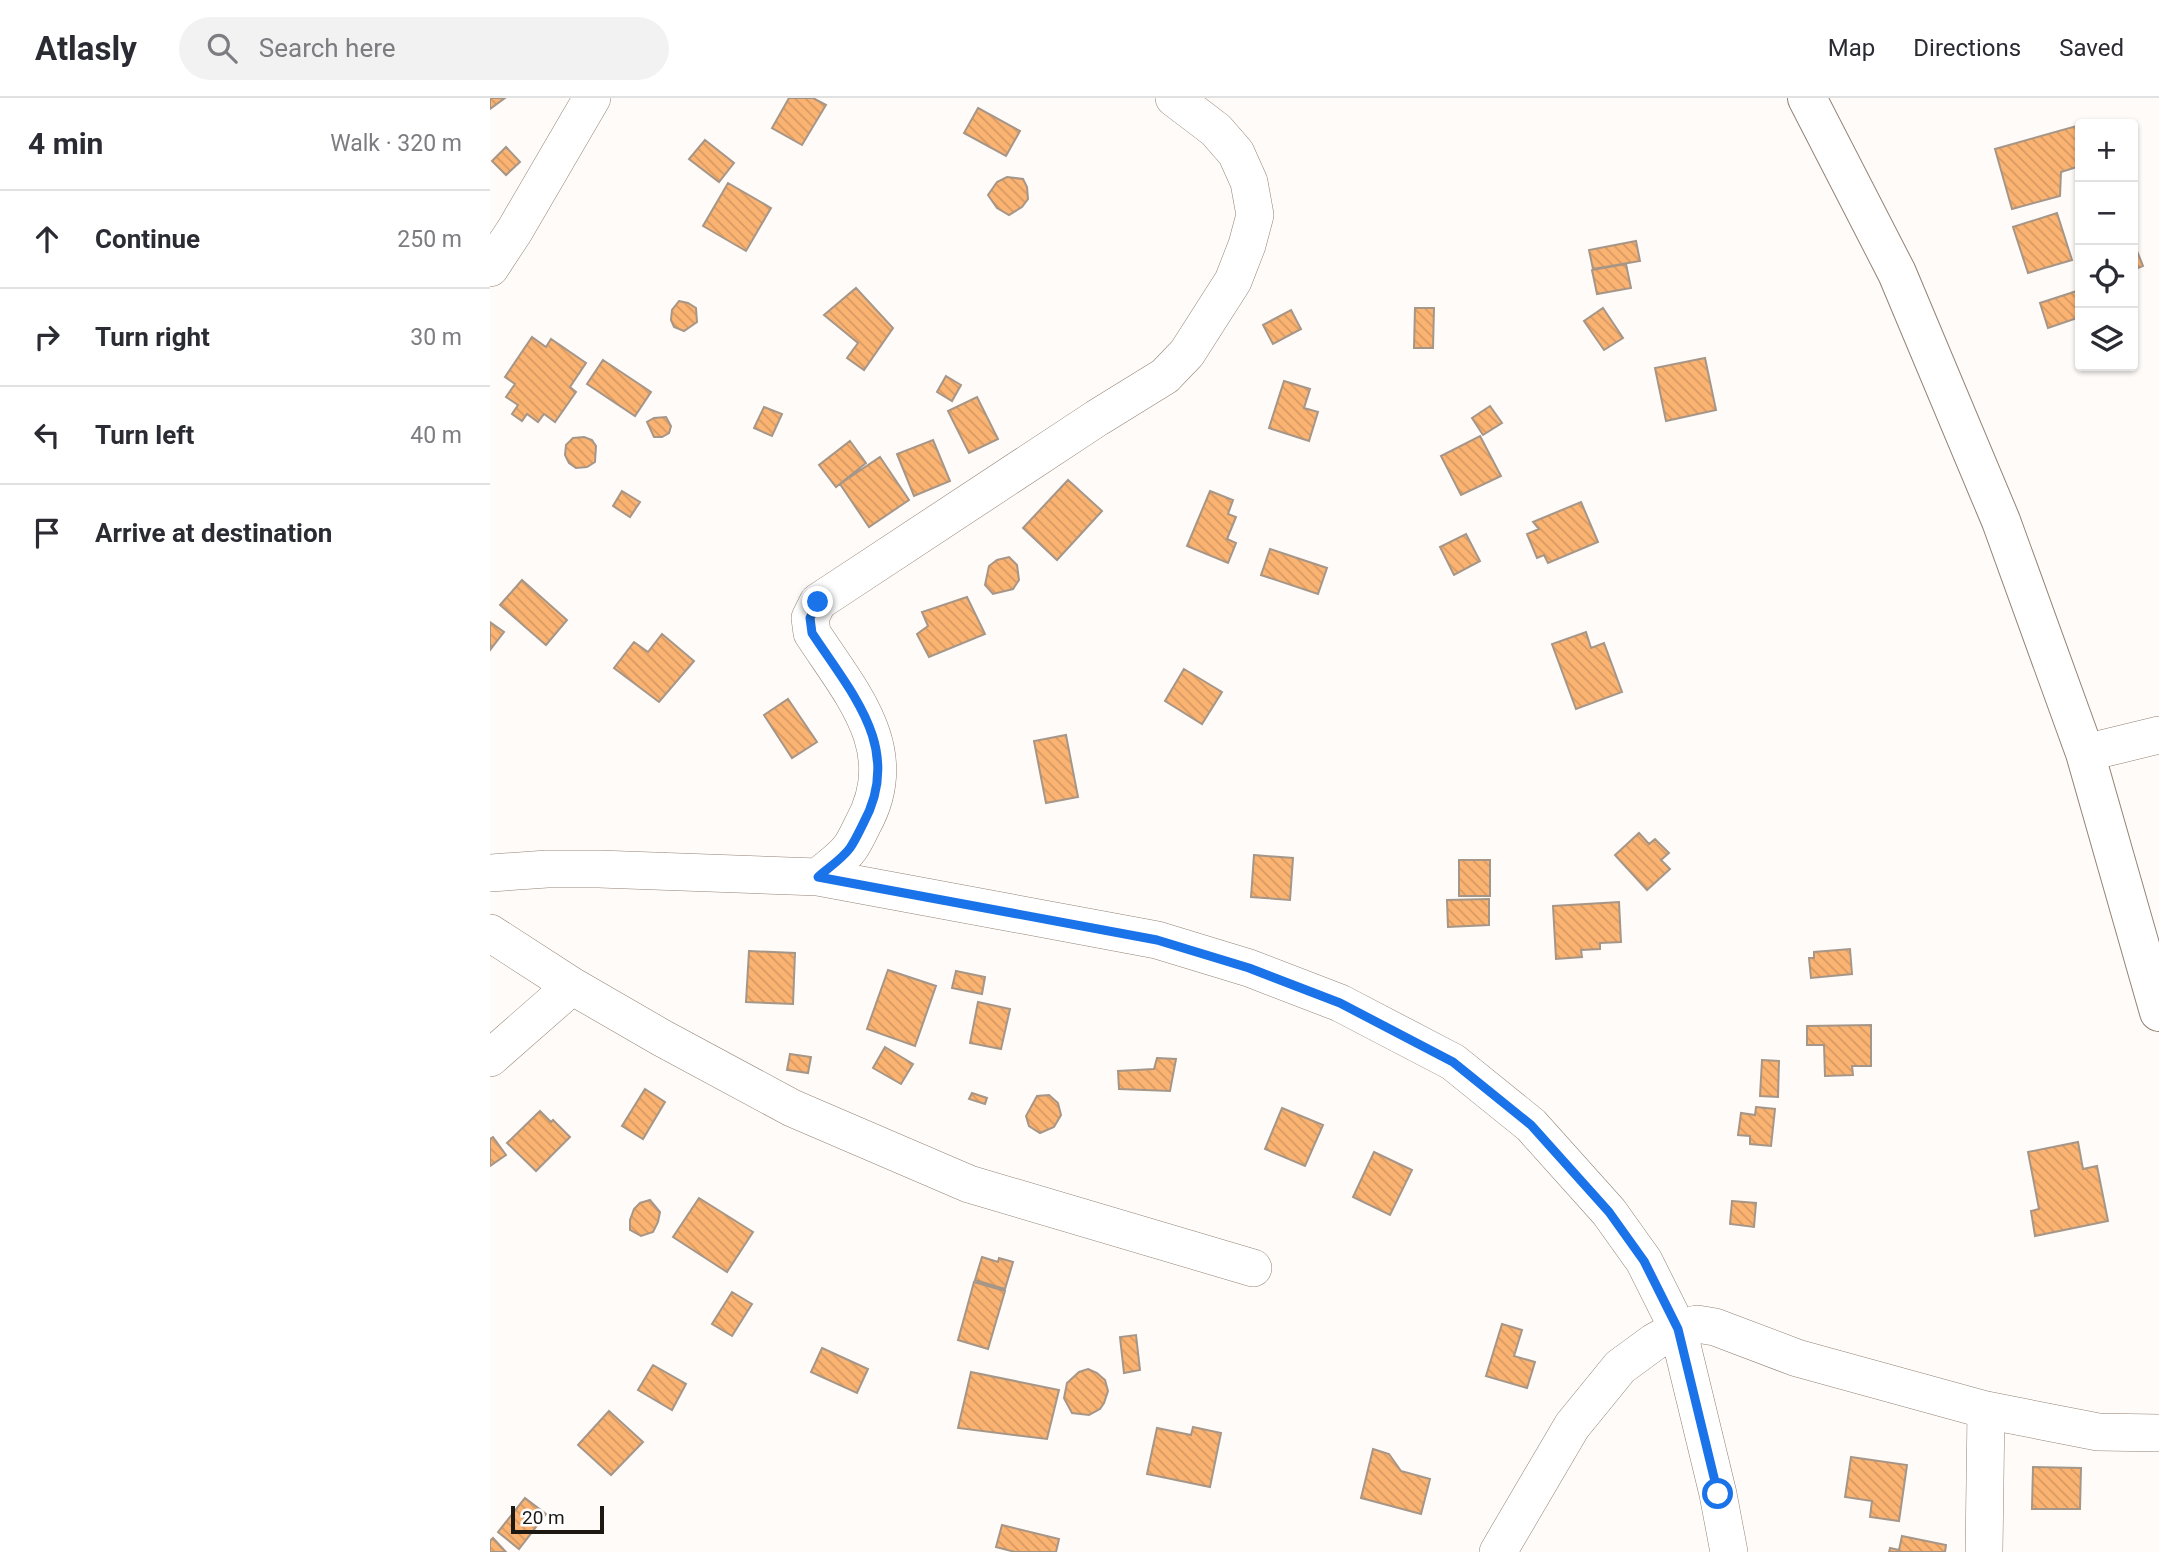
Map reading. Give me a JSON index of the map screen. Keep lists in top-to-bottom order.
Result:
{
  "scale_bar": "20 m",
  "page": {
    "header": "Atlasly",
    "search": "Search here",
    "nav": ["Map", "Directions", "Saved"],
    "heading": ["4 min", "Walk · 320 m"],
    "map_buttons": ["+", "−"],
    "list": [
      ["Continue", "250 m"],
      ["Turn right", "30 m"],
      ["Turn left", "40 m"],
      "Arrive at destination"
    ],
    "scale": "20 m"
  }
}
